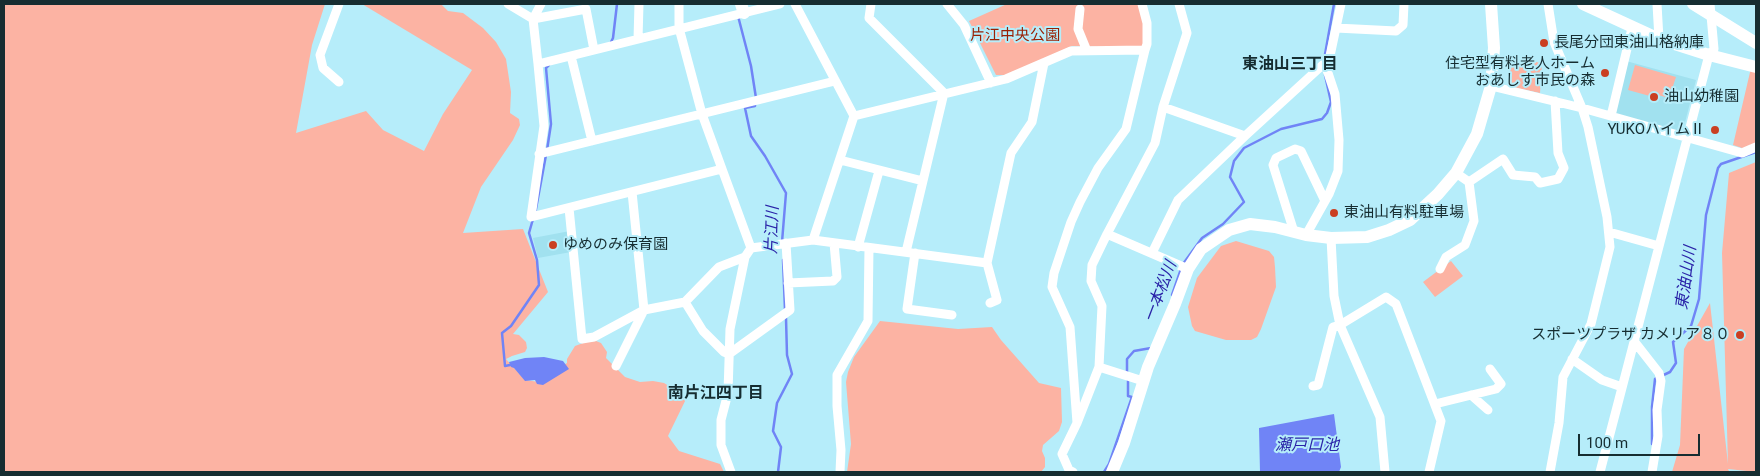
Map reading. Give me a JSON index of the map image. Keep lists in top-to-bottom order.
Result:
{
  "districts": ["東油山三丁目", "南片江四丁目"],
  "water": [
    "片江川",
    "東油山川",
    "一本松川",
    "瀬戸口池"
  ],
  "parks": ["片江中央公園"],
  "places": [
    "長尾分団東油山格納庫",
    "住宅型有料老人ホーム おあしす市民の森",
    "油山幼稚園",
    "YUKOハイムⅡ",
    "東油山有料駐車場",
    "ゆめのみ保育園",
    "スポーツプラザ カメリア８０"
  ],
  "scale_bar": "100 m"
}
